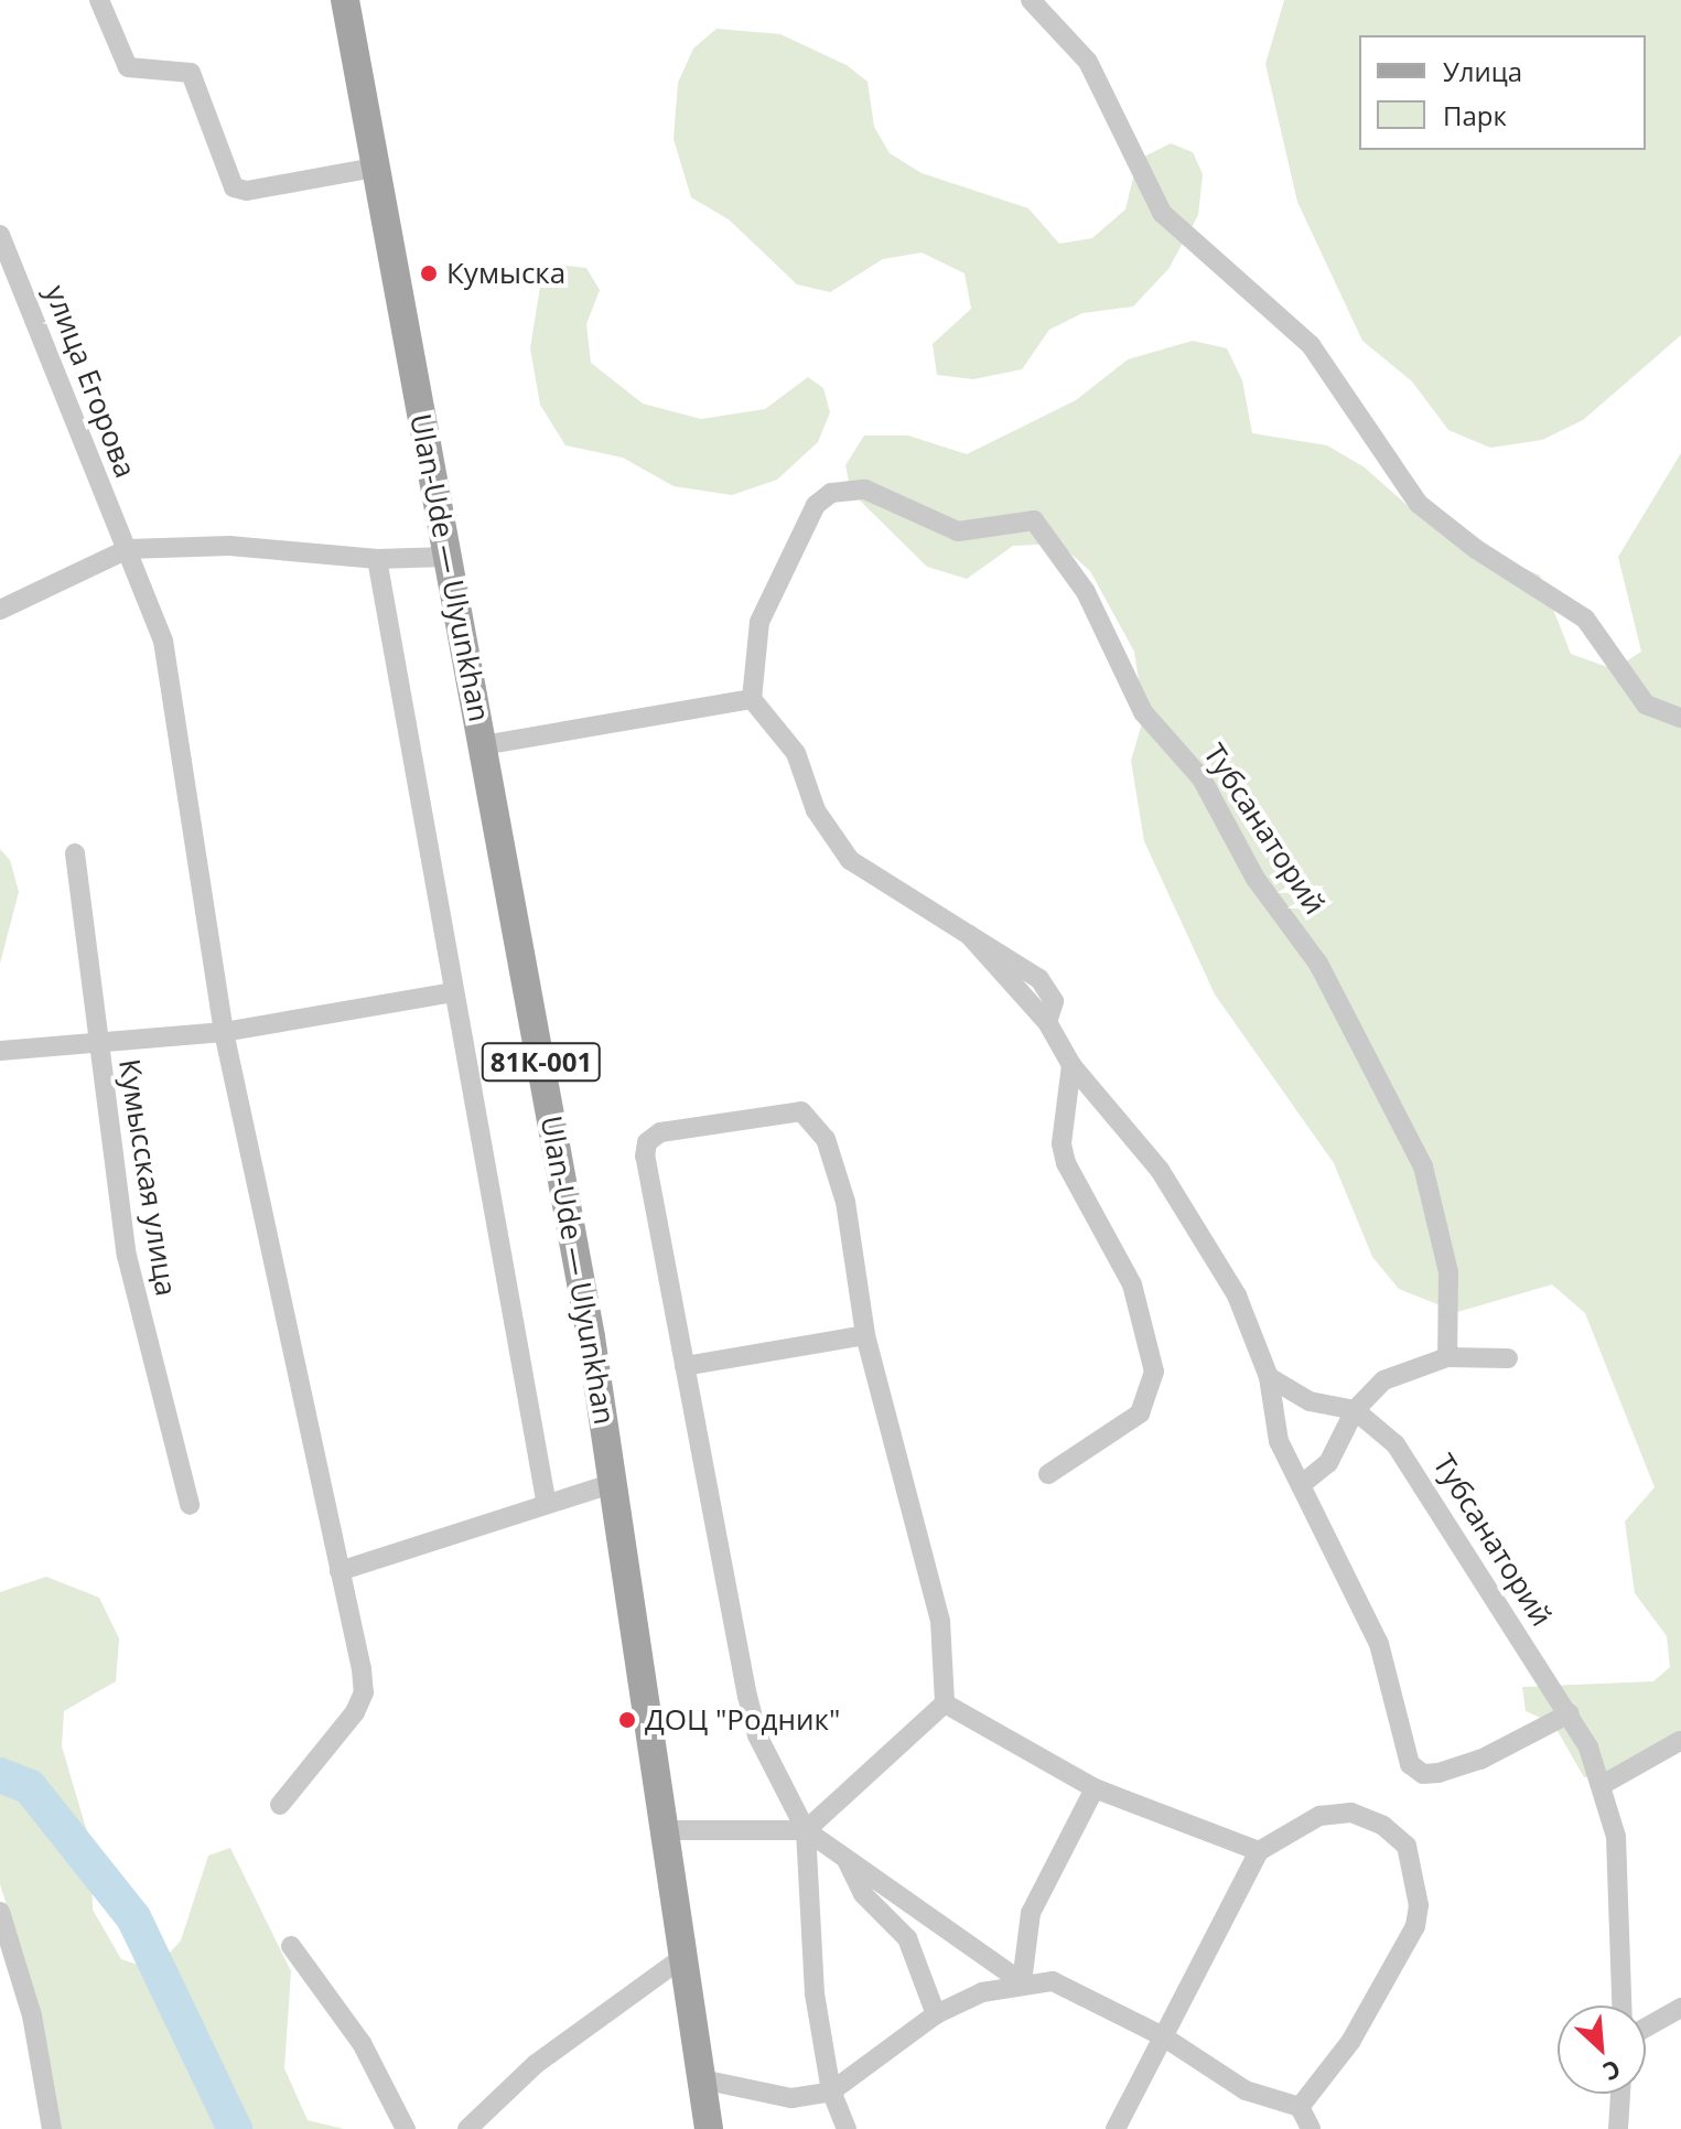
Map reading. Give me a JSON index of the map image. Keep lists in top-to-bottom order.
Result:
{
  "streets": {
    "main road": ["Ulan-Ude — Ulyunkhan", "81К-001"],
    "street": ["улица Егорова", "Тубсанаторий", "Кумысская улица"]
  },
  "places": ["Кумыска", "ДОЦ \"Родник\""],
  "legend": ["Улица", "Парк"],
  "north": "bottom right"
}
